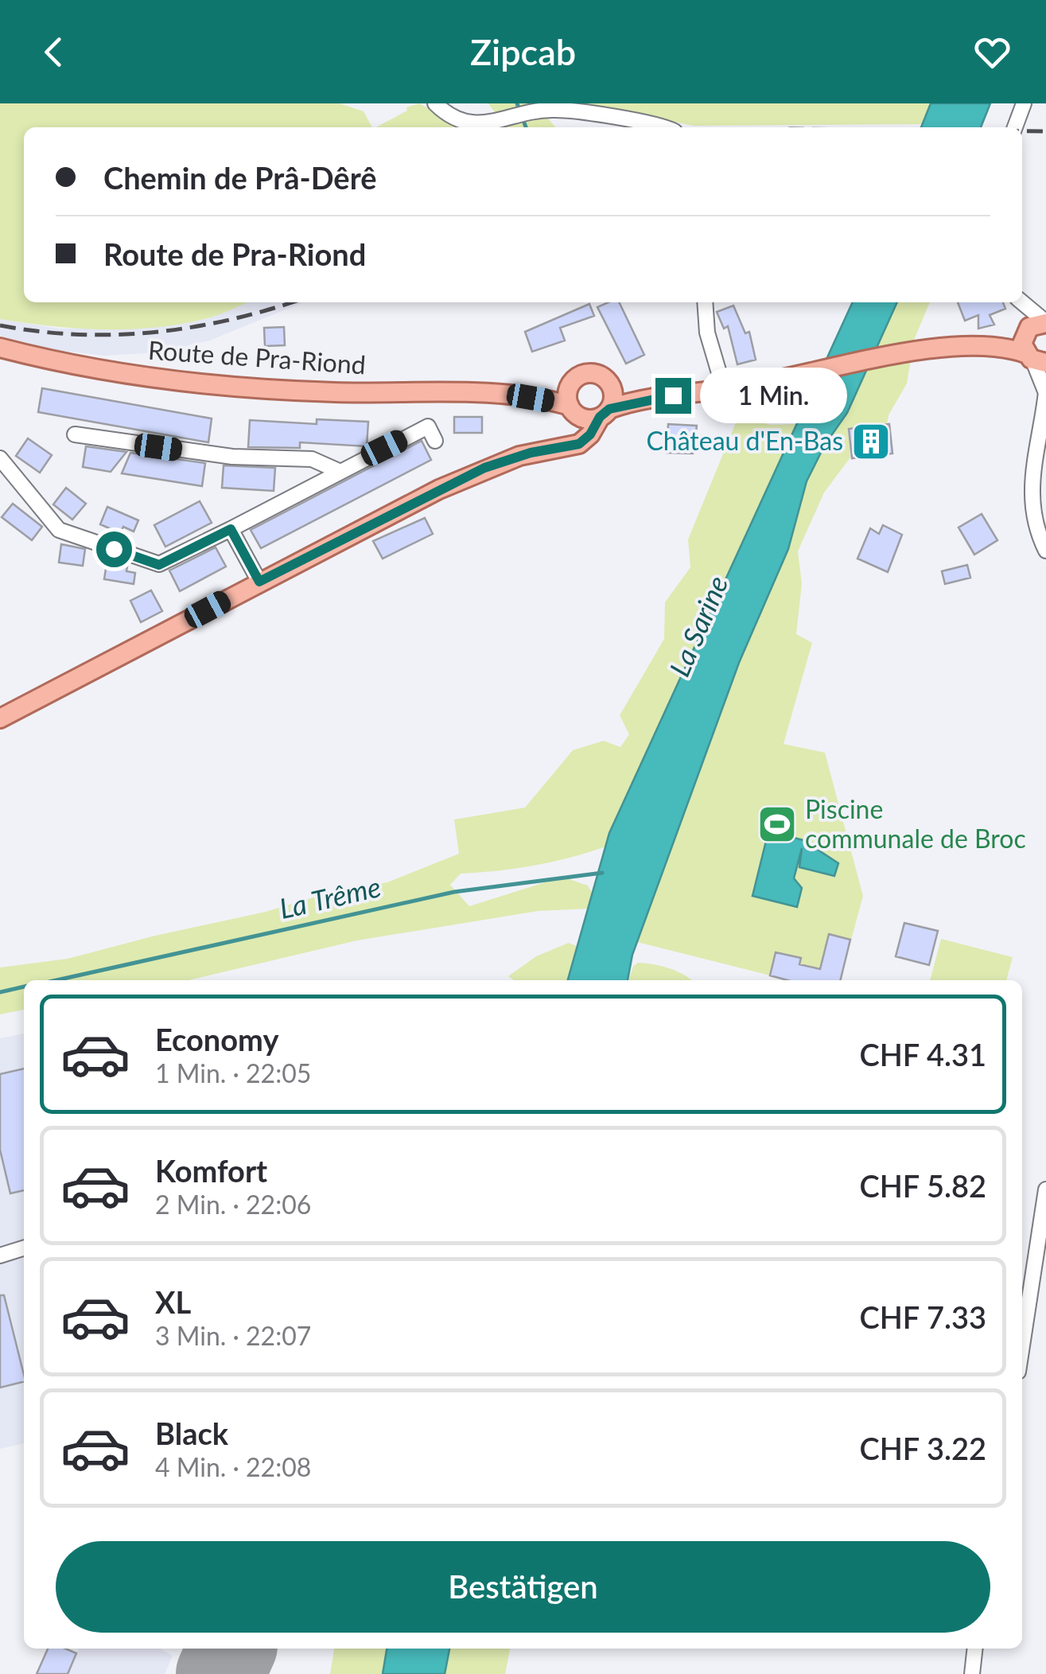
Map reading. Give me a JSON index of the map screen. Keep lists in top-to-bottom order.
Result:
{
  "streets": {
    "main road": ["Route de Pra-Riond"]
  },
  "water": ["La Sarine", "La Trême"],
  "places": {
    "building": ["Château d'En-Bas"],
    "sports": ["Piscine communale de Broc"]
  },
  "page": {
    "header": "Zipcab",
    "banner": ["Chemin de Prâ-Dêrê", "Route de Pra-Riond"],
    "bubble": "1 Min.",
    "list": [
      {
        "name": "Economy",
        "note": "1 Min. · 22:05",
        "value": "CHF 4.31"
      },
      {
        "name": "Komfort",
        "note": "2 Min. · 22:06",
        "value": "CHF 5.82"
      },
      {
        "name": "XL",
        "note": "3 Min. · 22:07",
        "value": "CHF 7.33"
      },
      {
        "name": "Black",
        "note": "4 Min. · 22:08",
        "value": "CHF 3.22"
      }
    ],
    "buttons": "Bestätigen"
  }
}
